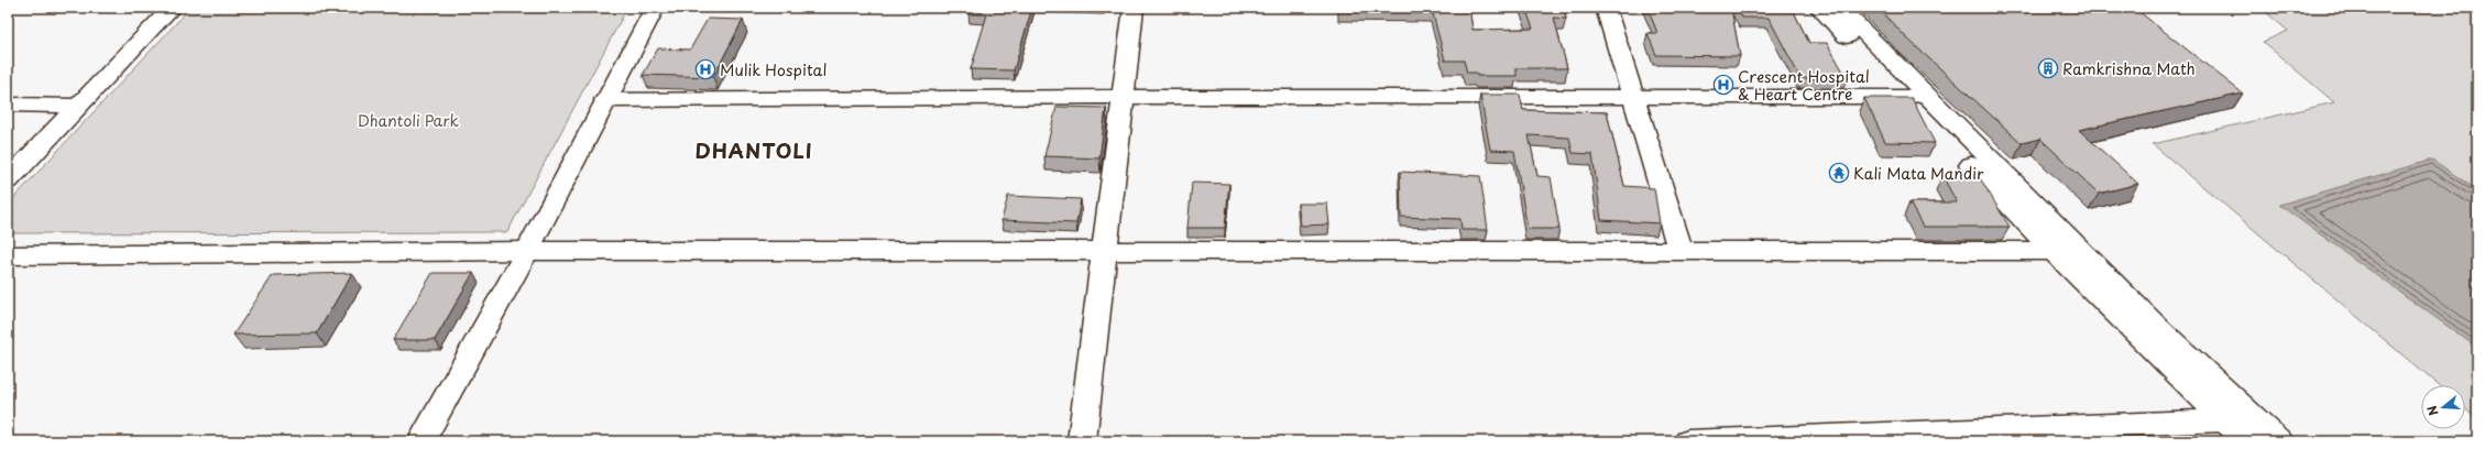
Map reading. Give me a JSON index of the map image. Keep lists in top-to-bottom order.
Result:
{
  "districts": ["DHANTOLI"],
  "parks": ["Dhantoli Park"],
  "places": {
    "building": ["Ramkrishna Math"],
    "hospital": ["Mulik Hospital", "Crescent Hospital & Heart Centre"],
    "temple": ["Kali Mata Mandir"]
  },
  "north": "left"
}
